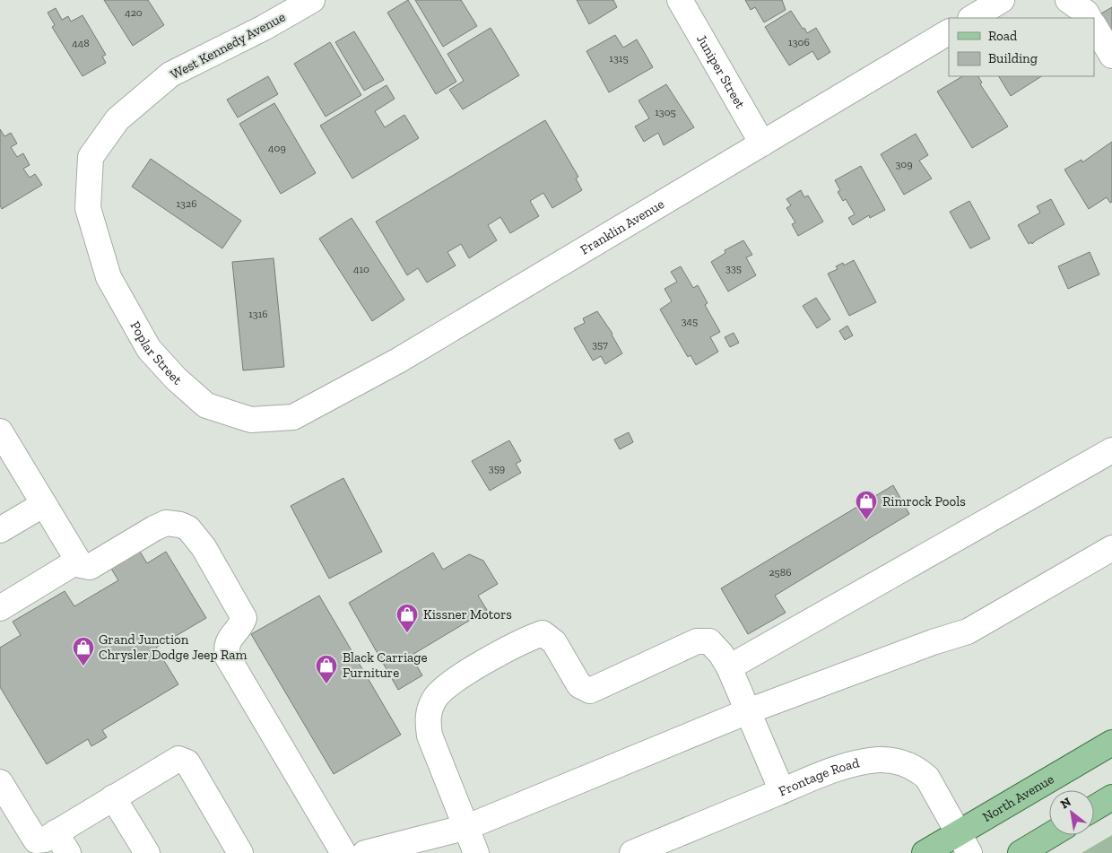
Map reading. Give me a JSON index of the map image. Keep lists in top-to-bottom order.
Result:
{
  "streets": {
    "main road": ["North Avenue"],
    "street": [
      "West Kennedy Avenue",
      "Juniper Street",
      "Franklin Avenue",
      "Poplar Street",
      "Frontage Road"
    ]
  },
  "crossings": [
    ["West Kennedy Avenue", "Poplar Street"],
    ["Juniper Street", "Franklin Avenue"],
    ["Franklin Avenue", "Poplar Street"],
    ["Frontage Road", "North Avenue"]
  ],
  "places": {
    "shop": [
      "Rimrock Pools",
      "Kissner Motors",
      "Grand Junction Chrysler Dodge Jeep Ram",
      "Black Carriage Furniture"
    ]
  },
  "house_numbers": [
    "420",
    "1306",
    "448",
    "1315",
    "1305",
    "409",
    "309",
    "1326",
    "335",
    "410",
    "1316",
    "345",
    "357",
    "359",
    "2586"
  ],
  "legend": ["Road", "Building"],
  "north": "top left"
}
